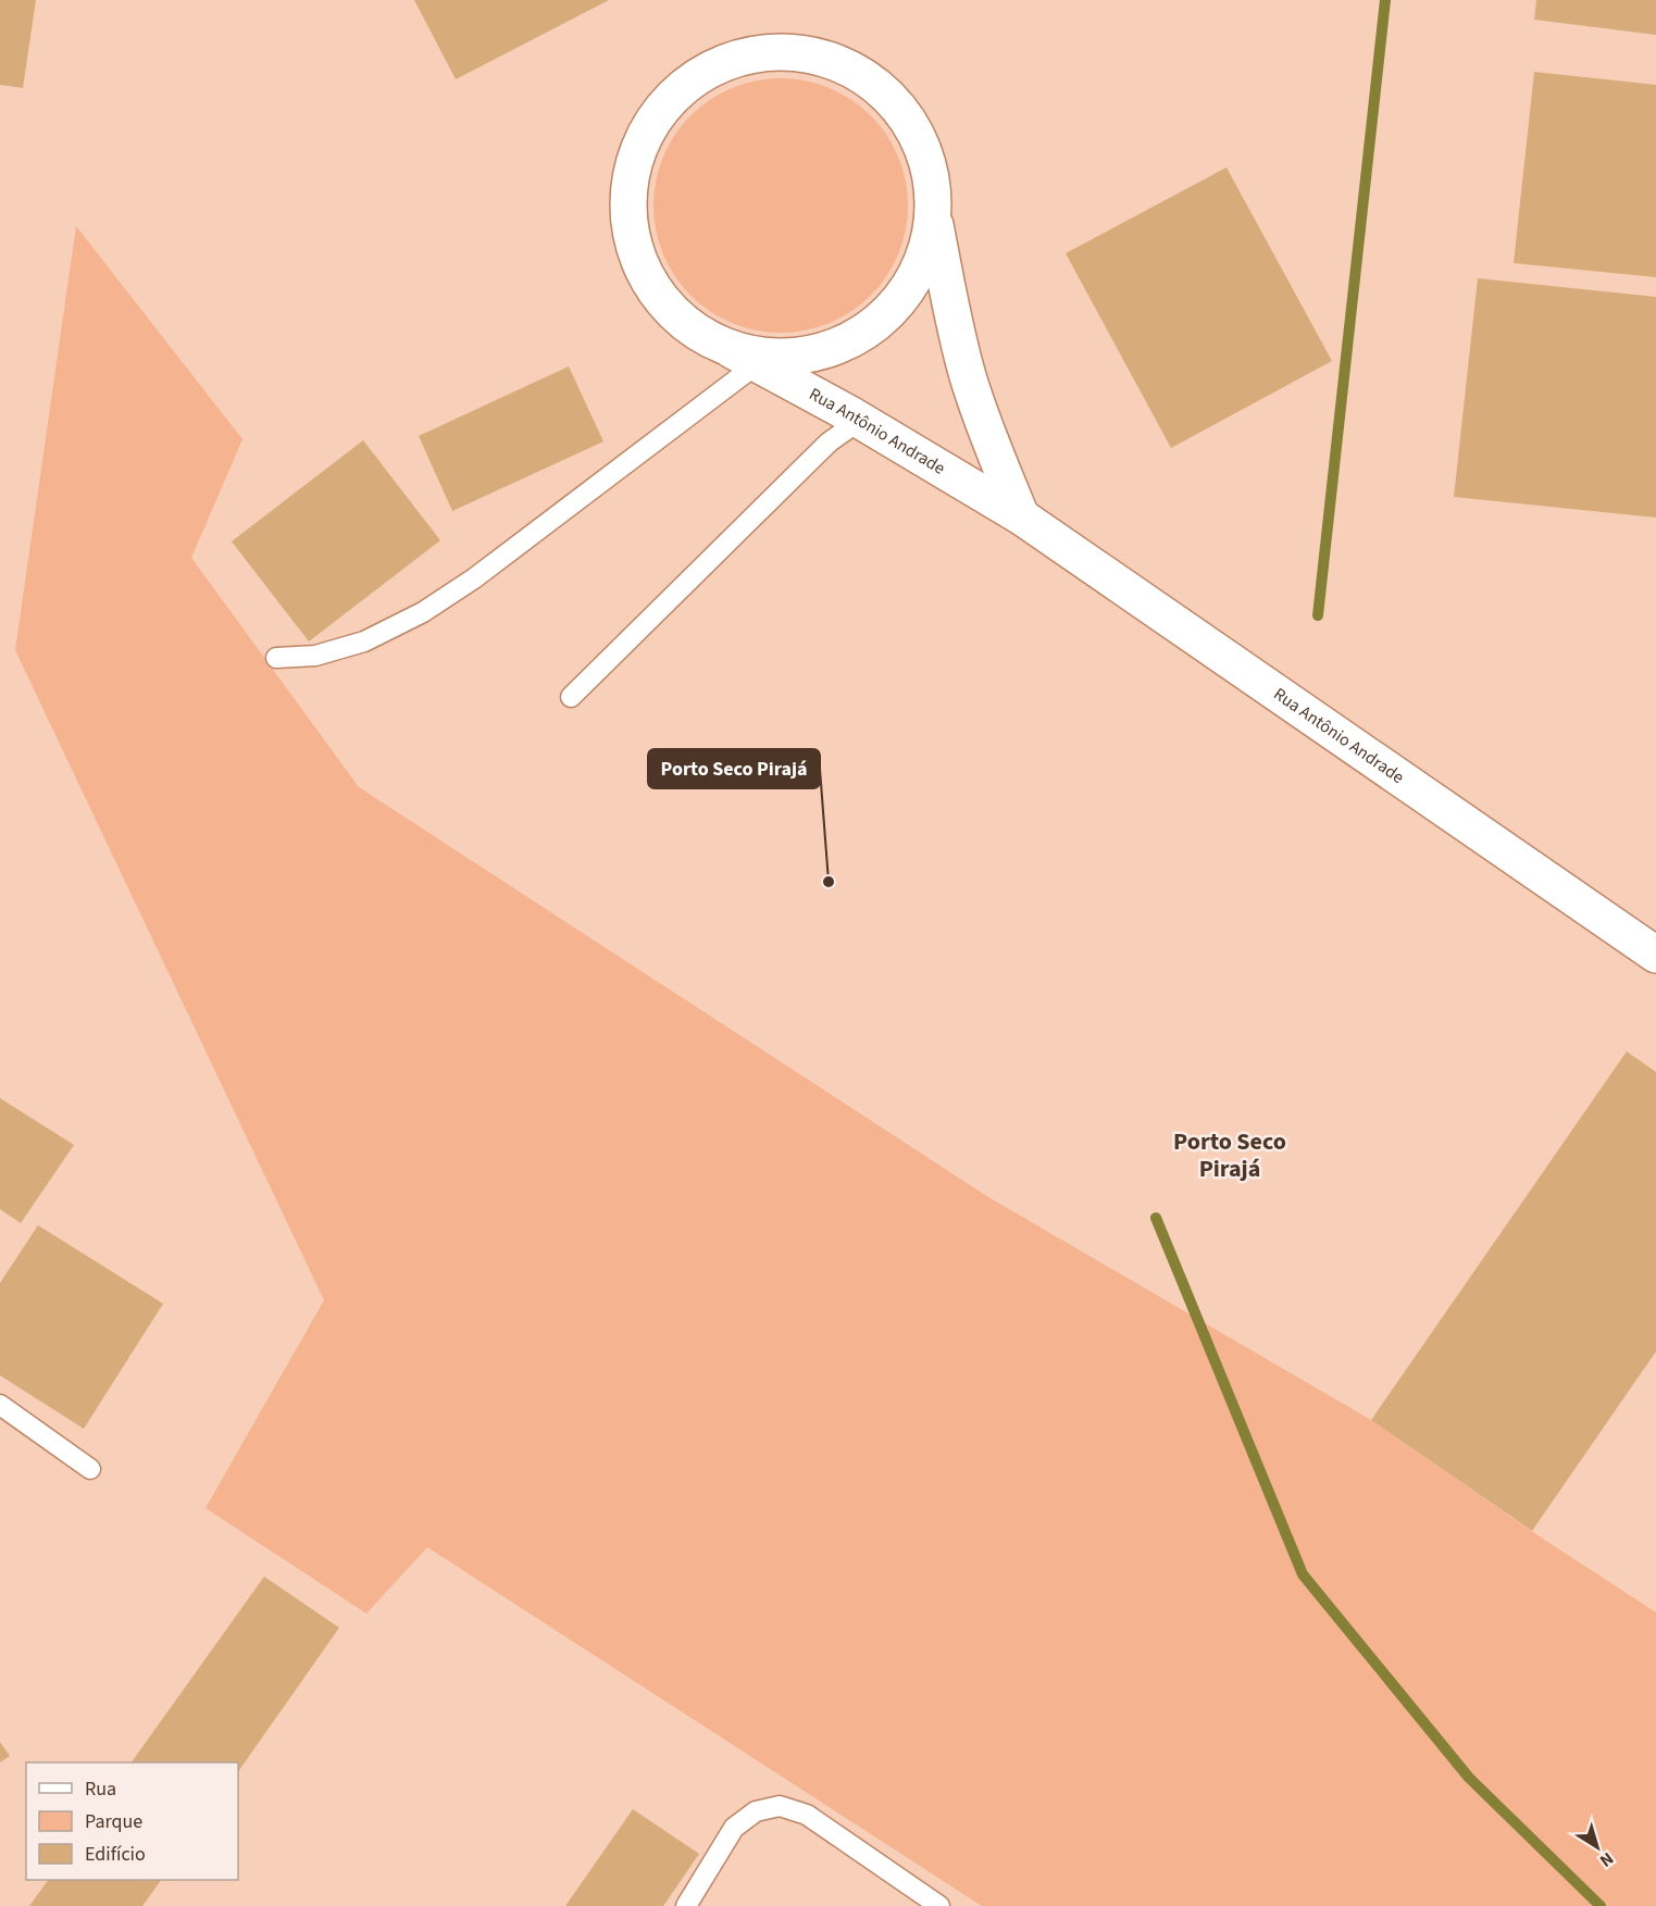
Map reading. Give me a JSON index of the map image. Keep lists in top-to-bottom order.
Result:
{
  "streets": {
    "street": ["Rua Antônio Andrade"]
  },
  "districts": ["Porto Seco Pirajá"],
  "places": ["Porto Seco Pirajá"],
  "legend": ["Rua", "Parque", "Edifício"],
  "north": "bottom right"
}
